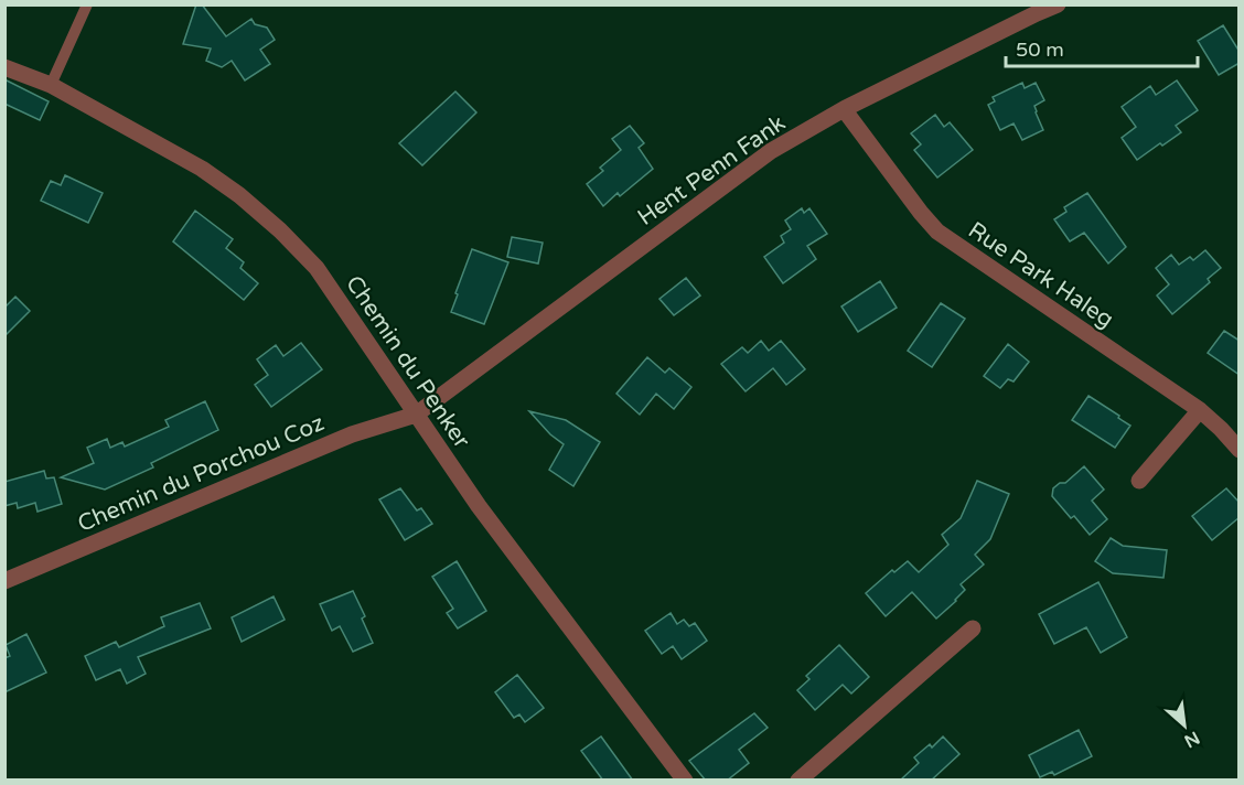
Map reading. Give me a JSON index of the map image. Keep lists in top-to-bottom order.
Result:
{
  "streets": {
    "street": [
      "Hent Penn Fank",
      "Rue Park Haleg",
      "Chemin du Penker",
      "Chemin du Porchou Coz"
    ]
  },
  "crossings": [
    ["Hent Penn Fank", "Rue Park Haleg"],
    ["Hent Penn Fank", "Chemin du Penker"],
    ["Hent Penn Fank", "Chemin du Porchou Coz"],
    ["Chemin du Penker", "Chemin du Porchou Coz"]
  ],
  "scale_bar": "50 m",
  "north": "bottom right"
}
